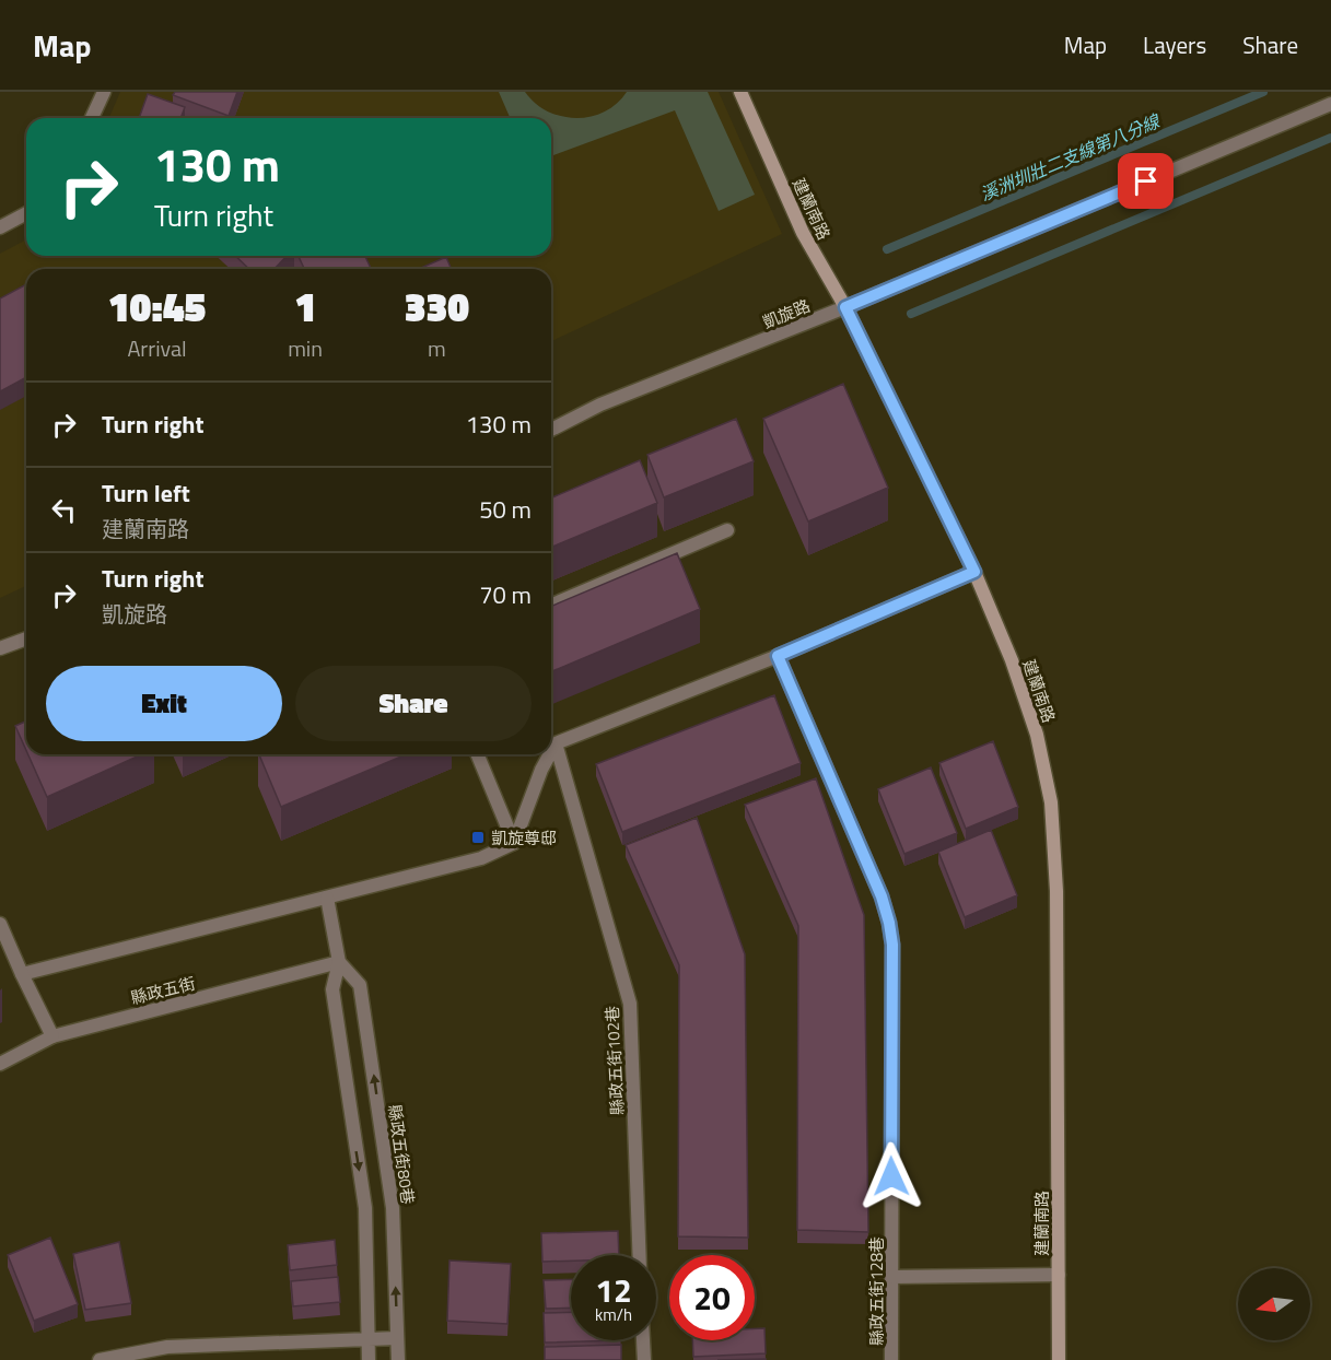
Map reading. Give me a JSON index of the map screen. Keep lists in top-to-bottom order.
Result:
{
  "streets": {
    "street": [
      "建蘭南路",
      "凱旋路",
      "縣政五街",
      "縣政五街102巷",
      "縣政五街80巷",
      "縣政五街128巷"
    ]
  },
  "crossings": [
    ["建蘭南路", "凱旋路"],
    ["縣政五街", "縣政五街80巷"]
  ],
  "water": ["溪洲圳壯二支線第八分線"],
  "places": {
    "transit": ["凱旋尊邸"]
  },
  "north": "left",
  "page": {
    "header": "Map",
    "nav": ["Map", "Layers", "Share"],
    "turn": ["130 m", "Turn right"],
    "eta": [
      "10:45",
      "Arrival",
      "1",
      "min",
      "330",
      "m"
    ],
    "list": [
      {
        "name": "Turn right",
        "value": "130 m"
      },
      {
        "name": "Turn left",
        "note": "建蘭南路",
        "value": "50 m"
      },
      {
        "name": "Turn right",
        "note": "凱旋路",
        "value": "70 m"
      }
    ],
    "buttons": ["Exit", "Share"],
    "speed": "12 km/h",
    "limit": "20"
  }
}
